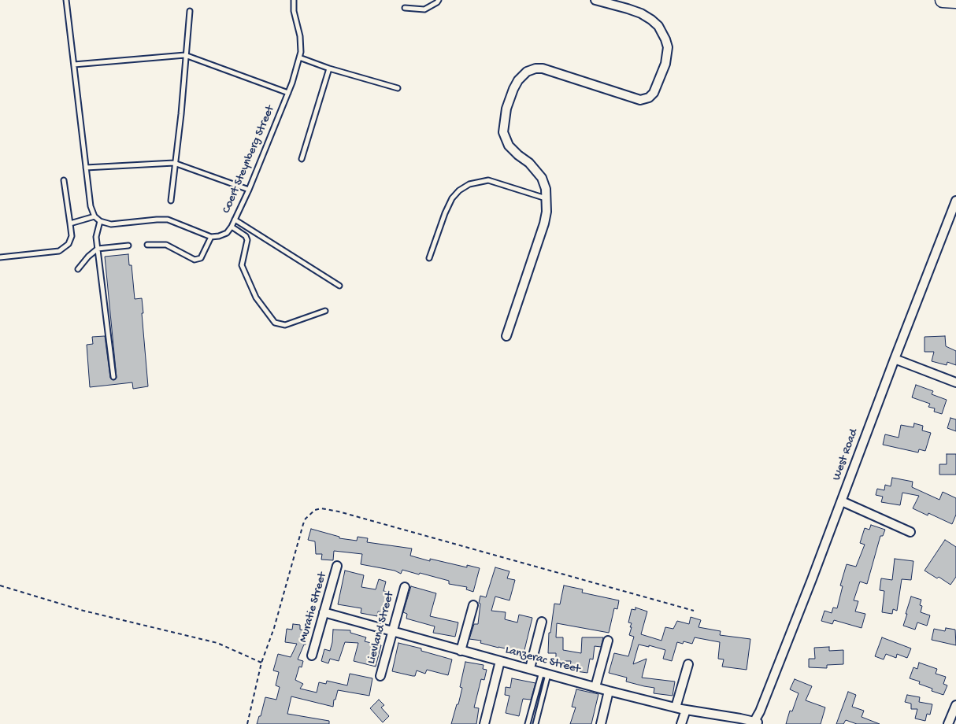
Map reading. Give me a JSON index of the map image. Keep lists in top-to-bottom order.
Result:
{
  "streets": {
    "street": [
      "West Road",
      "Muratie Street",
      "Lievland Street",
      "Lanzerac Street"
    ],
    "lane": ["Coert Steynberg Street"]
  },
  "crossings": [
    ["West Road", "Lanzerac Street"],
    ["Muratie Street", "Lanzerac Street"],
    ["Lievland Street", "Lanzerac Street"]
  ]
}
